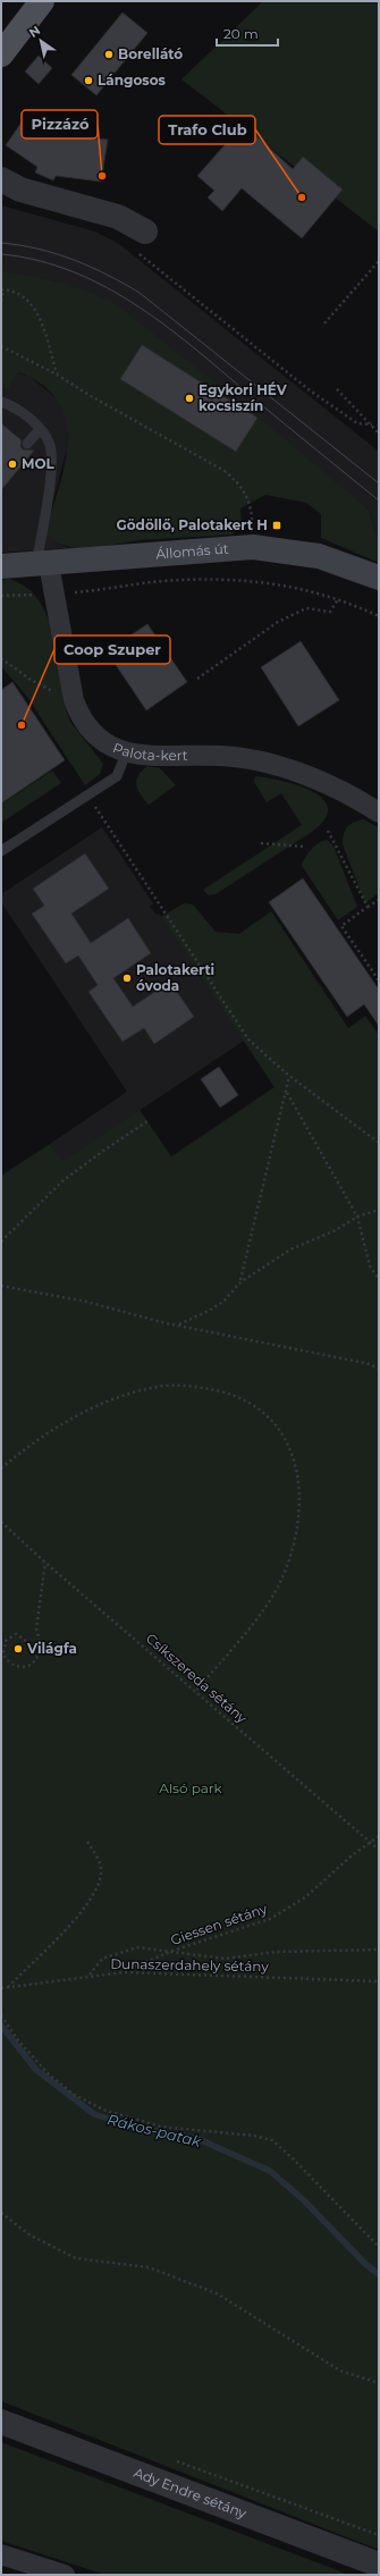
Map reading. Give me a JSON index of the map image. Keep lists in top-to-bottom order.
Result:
{
  "streets": {
    "main road": ["Állomás út"],
    "street": ["Palota-kert", "Ady Endre sétány"],
    "path": ["Csíkszereda sétány", "Giessen sétány", "Dunaszerdahely sétány"]
  },
  "crossings": [
    ["Állomás út", "Palota-kert"],
    ["Csíkszereda sétány", "Giessen sétány"],
    ["Giessen sétány", "Dunaszerdahely sétány"]
  ],
  "water": ["Rákos-patak"],
  "parks": ["Alsó park"],
  "places": {
    "other": [
      "Borellátó",
      "Lángosos",
      "Pizzázó",
      "Trafo Club",
      "Egykori HÉV kocsiszín",
      "MOL",
      "Coop Szuper",
      "Palotakerti óvoda",
      "Világfa"
    ],
    "transit": ["Gödöllő, Palotakert H"]
  },
  "scale_bar": "20 m",
  "north": "top left"
}
